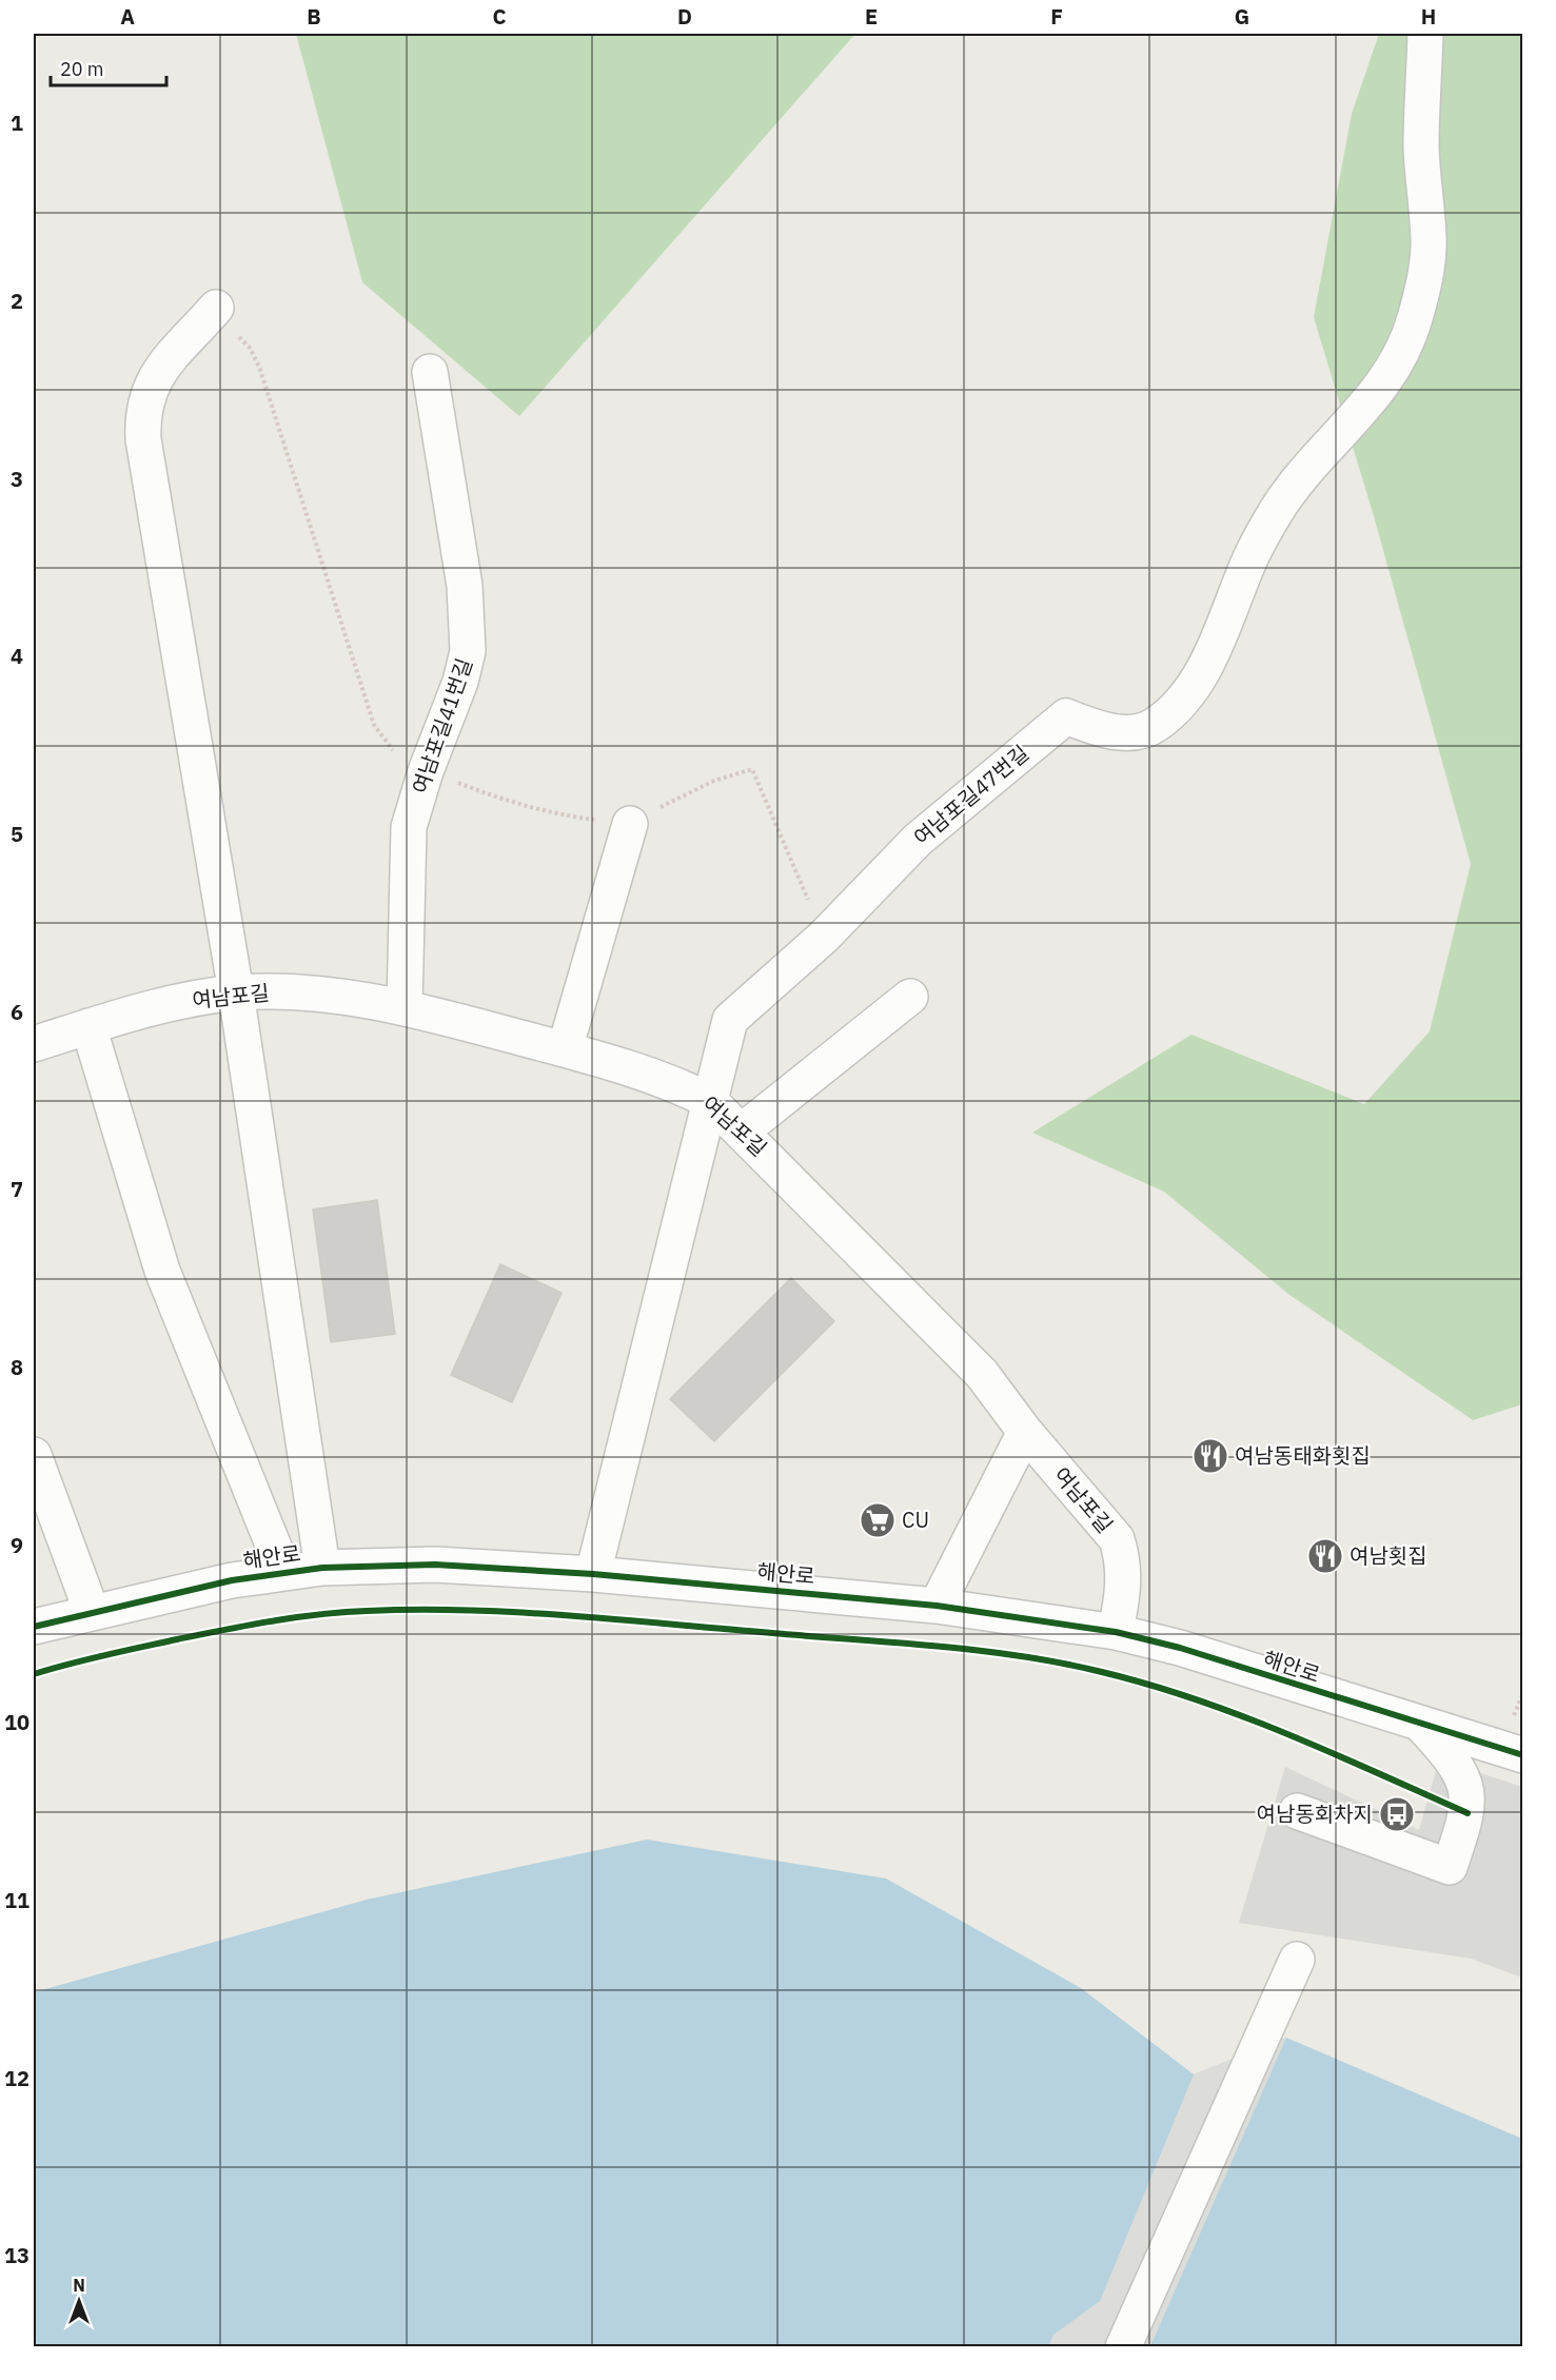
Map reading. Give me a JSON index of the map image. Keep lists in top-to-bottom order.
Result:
{
  "streets": {
    "street": [
      "여남포길41번길",
      "여남포길47번길",
      "여남포길",
      "해안로"
    ]
  },
  "crossings": [
    ["여남포길41번길", "여남포길"],
    ["여남포길47번길", "여남포길"],
    ["여남포길", "해안로"]
  ],
  "places": {
    "restaurant": ["여남동태화횟집", "여남횟집"],
    "supermarket": ["CU"],
    "bus stop": ["여남동회차지"]
  },
  "scale_bar": "20 m",
  "north": "top",
  "grid": {
    "columns": [
      "A",
      "B",
      "C",
      "D",
      "E",
      "F",
      "G",
      "H"
    ],
    "rows": [
      "1",
      "2",
      "3",
      "4",
      "5",
      "6",
      "7",
      "8",
      "9",
      "10",
      "11",
      "12",
      "13"
    ]
  }
}
